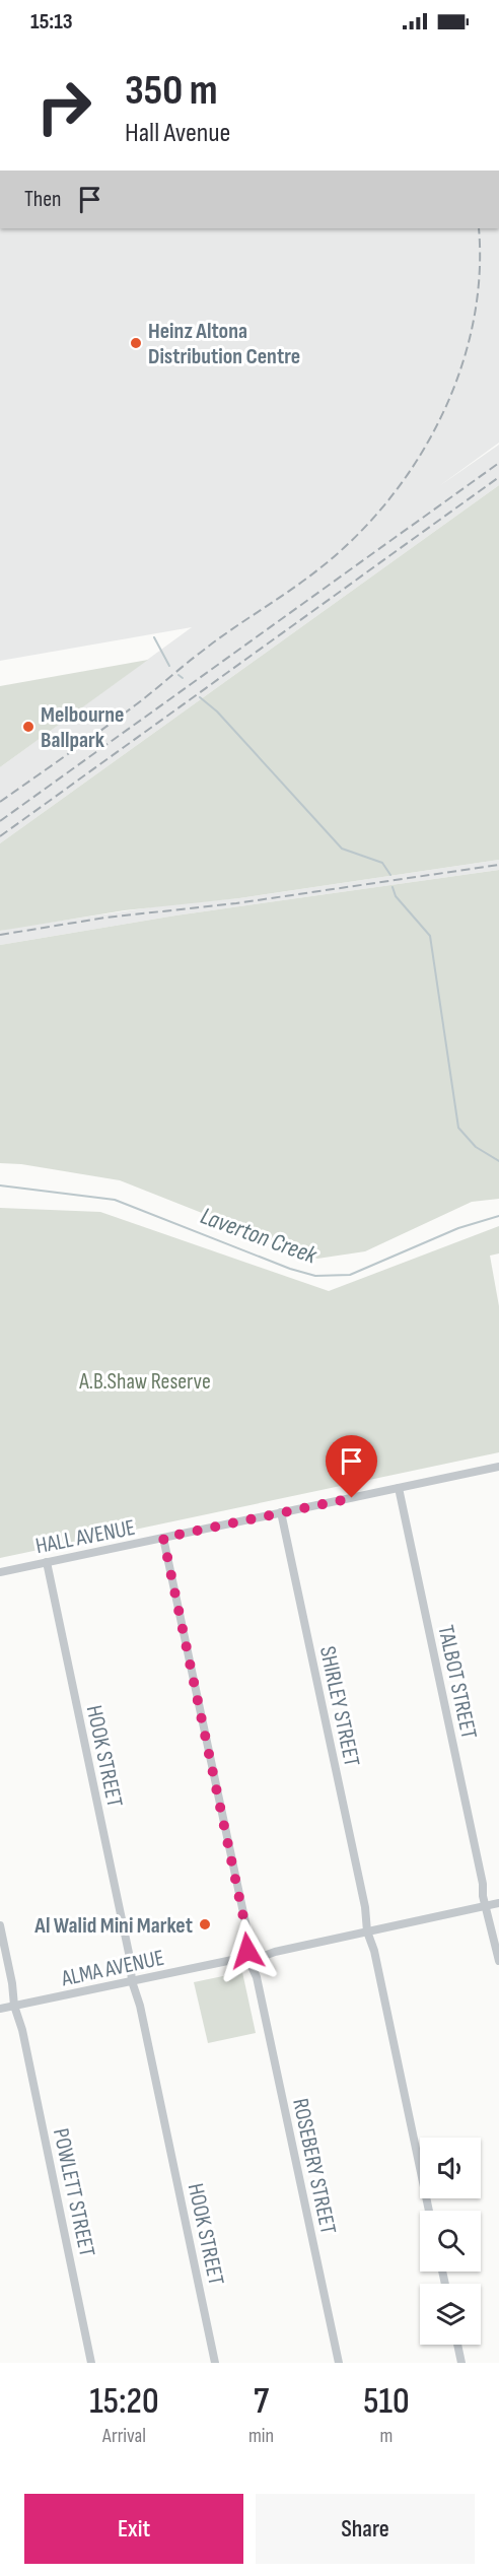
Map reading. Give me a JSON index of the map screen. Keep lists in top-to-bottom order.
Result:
{
  "streets": {
    "street": [
      "HALL AVENUE",
      "TALBOT STREET",
      "SHIRLEY STREET",
      "HOOK STREET",
      "ALMA AVENUE",
      "ROSEBERY STREET",
      "POWLETT STREET"
    ]
  },
  "crossings": [
    ["HALL AVENUE", "TALBOT STREET"],
    ["HALL AVENUE", "SHIRLEY STREET"],
    ["HALL AVENUE", "HOOK STREET"],
    ["HALL AVENUE", "ROSEBERY STREET"],
    ["TALBOT STREET", "ALMA AVENUE"],
    ["SHIRLEY STREET", "ALMA AVENUE"],
    ["HOOK STREET", "ALMA AVENUE"],
    ["ALMA AVENUE", "ROSEBERY STREET"],
    ["ALMA AVENUE", "POWLETT STREET"]
  ],
  "water": ["Laverton Creek"],
  "parks": ["A.B.Shaw Reserve"],
  "places": ["Heinz Altona Distribution Centre", "Melbourne Ballpark", "Al Walid Mini Market"],
  "page": {
    "status": "15:13",
    "turn": ["350 m", "Hall Avenue"],
    "then": "Then",
    "eta": [
      "15:20",
      "Arrival",
      "7",
      "min",
      "510",
      "m"
    ],
    "buttons": ["Exit", "Share"]
  }
}
